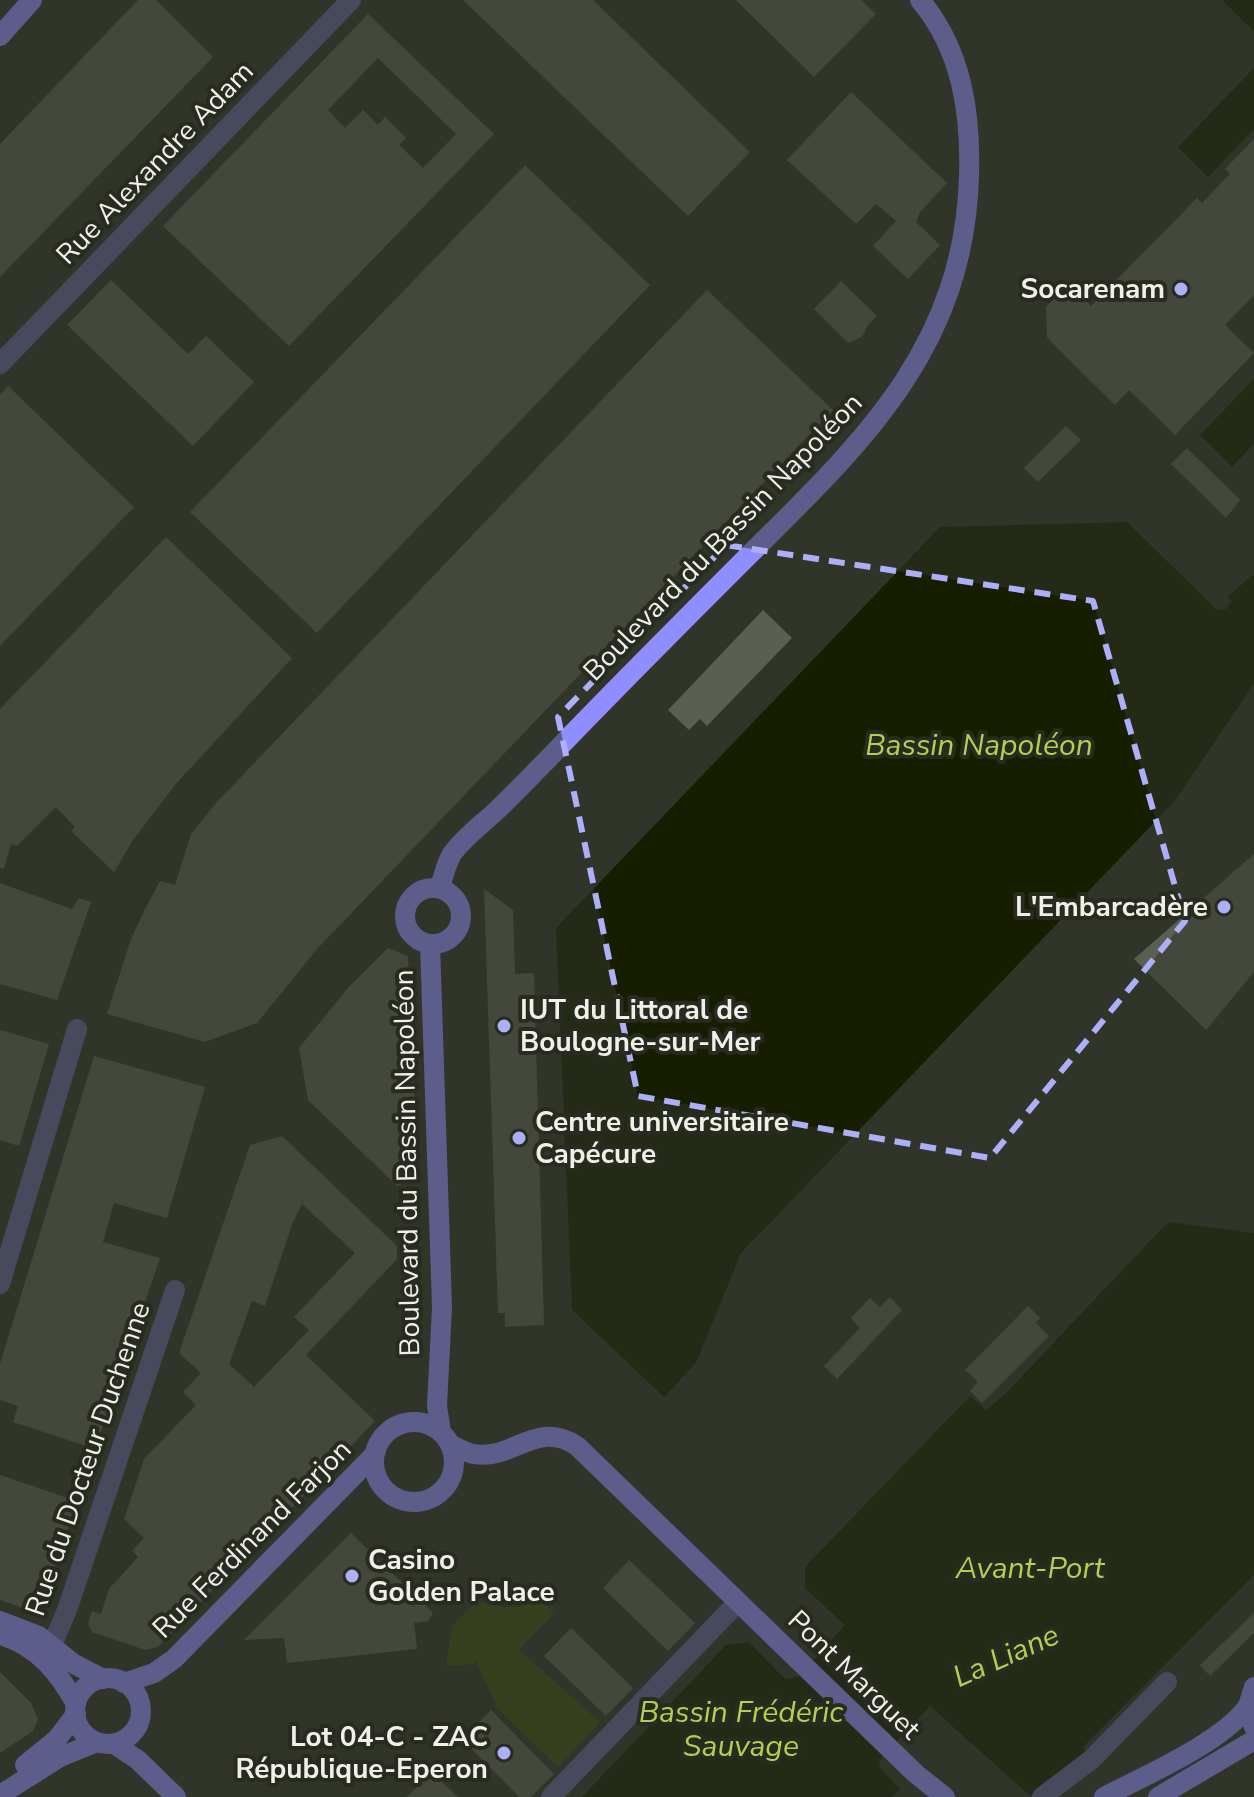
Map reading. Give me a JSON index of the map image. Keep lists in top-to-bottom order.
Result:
{
  "streets": {
    "main road": ["Boulevard du Bassin Napoléon", "Rue Ferdinand Farjon", "Pont Marguet"],
    "street": ["Rue Alexandre Adam", "Rue du Docteur Duchenne"]
  },
  "crossings": [
    ["Boulevard du Bassin Napoléon", "Rue Ferdinand Farjon"]
  ],
  "water": [
    "Bassin Napoléon",
    "Avant-Port",
    "La Liane",
    "Bassin Frédéric Sauvage"
  ],
  "places": [
    "Socarenam",
    "L'Embarcadère",
    "IUT du Littoral de Boulogne-sur-Mer",
    "Centre universitaire Capécure",
    "Casino Golden Palace",
    "Lot 04-C - ZAC République-Eperon"
  ]
}
